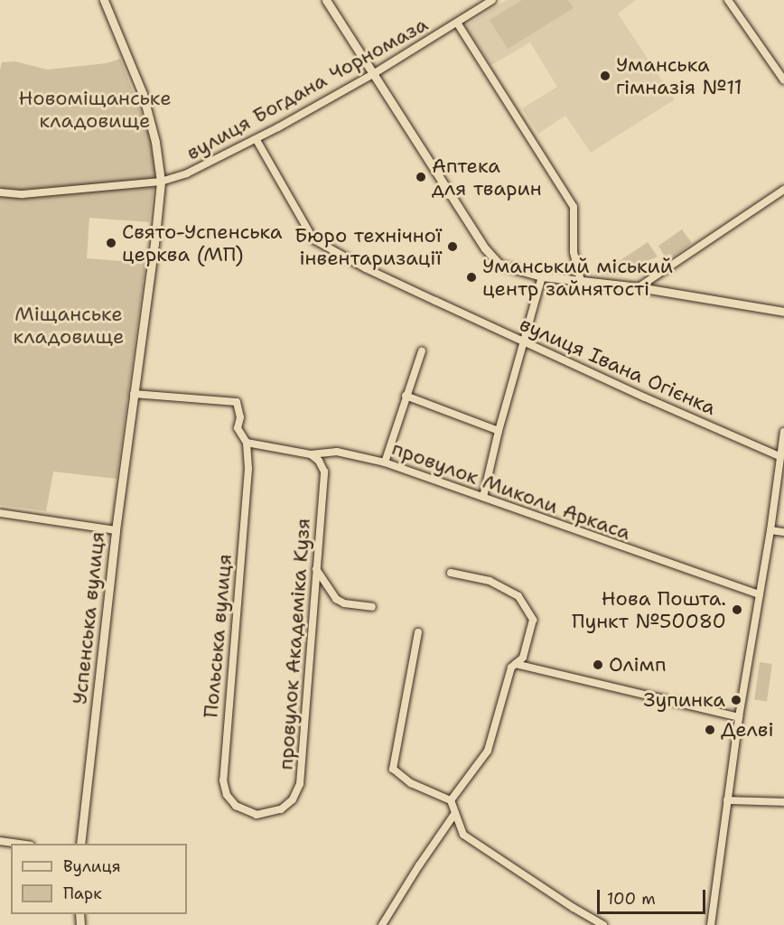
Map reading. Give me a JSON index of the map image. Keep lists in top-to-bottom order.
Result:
{
  "streets": {
    "street": [
      "вулиця Богдана Чорномаза",
      "вулиця Івана Огієнка",
      "провулок Миколи Аркаса",
      "Успенська вулиця",
      "Польська вулиця",
      "провулок Академіка Кузя"
    ]
  },
  "crossings": [
    ["вулиця Богдана Чорномаза", "вулиця Івана Огієнка"],
    ["вулиця Богдана Чорномаза", "Успенська вулиця"],
    ["провулок Миколи Аркаса", "Польська вулиця"],
    ["провулок Миколи Аркаса", "провулок Академіка Кузя"],
    ["Польська вулиця", "провулок Академіка Кузя"]
  ],
  "parks": ["Новоміщанське кладовище", "Міщанське кладовище"],
  "places": [
    "Уманська гімназія №11",
    "Аптека для тварин",
    "Свято-Успенська церква (МП)",
    "Бюро технічної інвентаризації",
    "Уманський міський центр зайнятості",
    "Нова Пошта. Пункт №50080",
    "Олімп",
    "Зупинка",
    "Делві"
  ],
  "legend": ["Вулиця", "Парк"],
  "scale_bar": "100 m"
}
